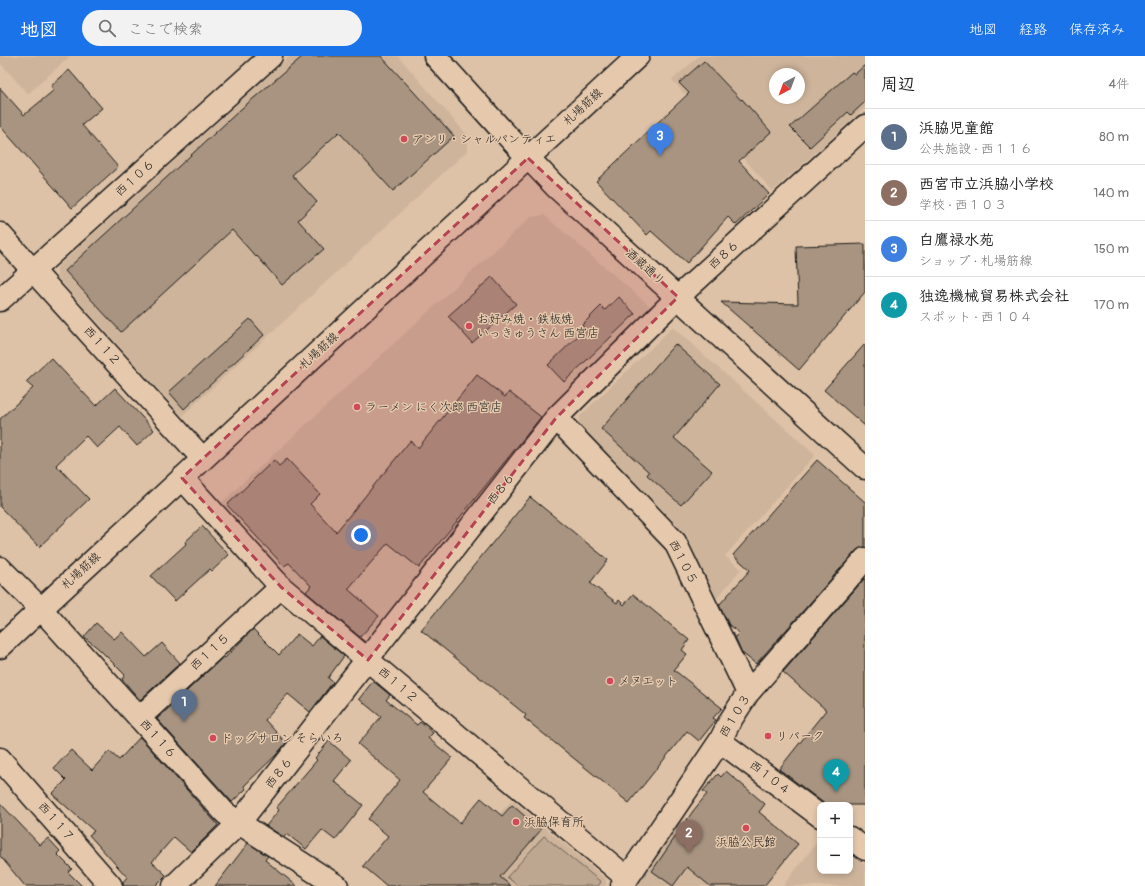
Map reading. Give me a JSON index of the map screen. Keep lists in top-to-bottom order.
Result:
{
  "streets": {
    "street": [
      "札場筋線",
      "西１０６",
      "西８６",
      "酒蔵通り",
      "西１１２",
      "西１０５",
      "西１１５",
      "西１０３",
      "西１１６",
      "西１０４",
      "西１１７"
    ]
  },
  "crossings": [
    ["札場筋線", "酒蔵通り"],
    ["札場筋線", "西１１２"],
    ["札場筋線", "西１１６"],
    ["西１０６", "西１１２"],
    ["西８６", "酒蔵通り"],
    ["西８６", "西１１２"],
    ["西８６", "西１０５"],
    ["西８６", "西１１６"],
    ["西１１２", "西１１５"],
    ["西１１２", "西１０３"],
    ["西１０５", "西１０３"],
    ["西１１５", "西１１６"],
    ["西１０３", "西１０４"]
  ],
  "places": [
    "アンリ・シャルパンティエ",
    "お好み焼・鉄板焼 いっきゅうさん 西宮店",
    "ラーメン にく次郎 西宮店",
    "メヌエット",
    "リパーク",
    "ドッグサロン そらいろ",
    "浜脇保育所",
    "浜脇公民館"
  ],
  "north": "bottom left",
  "page": {
    "header": "地図",
    "search": "ここで検索",
    "nav": ["地図", "経路", "保存済み"],
    "heading": ["周辺", "4件"],
    "list": [
      {
        "mark": "1",
        "name": "浜脇児童館",
        "note": "公共施設 · 西１１６",
        "value": "80 m"
      },
      {
        "mark": "2",
        "name": "西宮市立浜脇小学校",
        "note": "学校 · 西１０３",
        "value": "140 m"
      },
      {
        "mark": "3",
        "name": "白鷹禄水苑",
        "note": "ショップ · 札場筋線",
        "value": "150 m"
      },
      {
        "mark": "4",
        "name": "独逸機械貿易株式会社",
        "note": "スポット · 西１０４",
        "value": "170 m"
      }
    ],
    "pins": [
      "3",
      "1",
      "4",
      "2"
    ],
    "map_buttons": ["+", "−"]
  }
}
